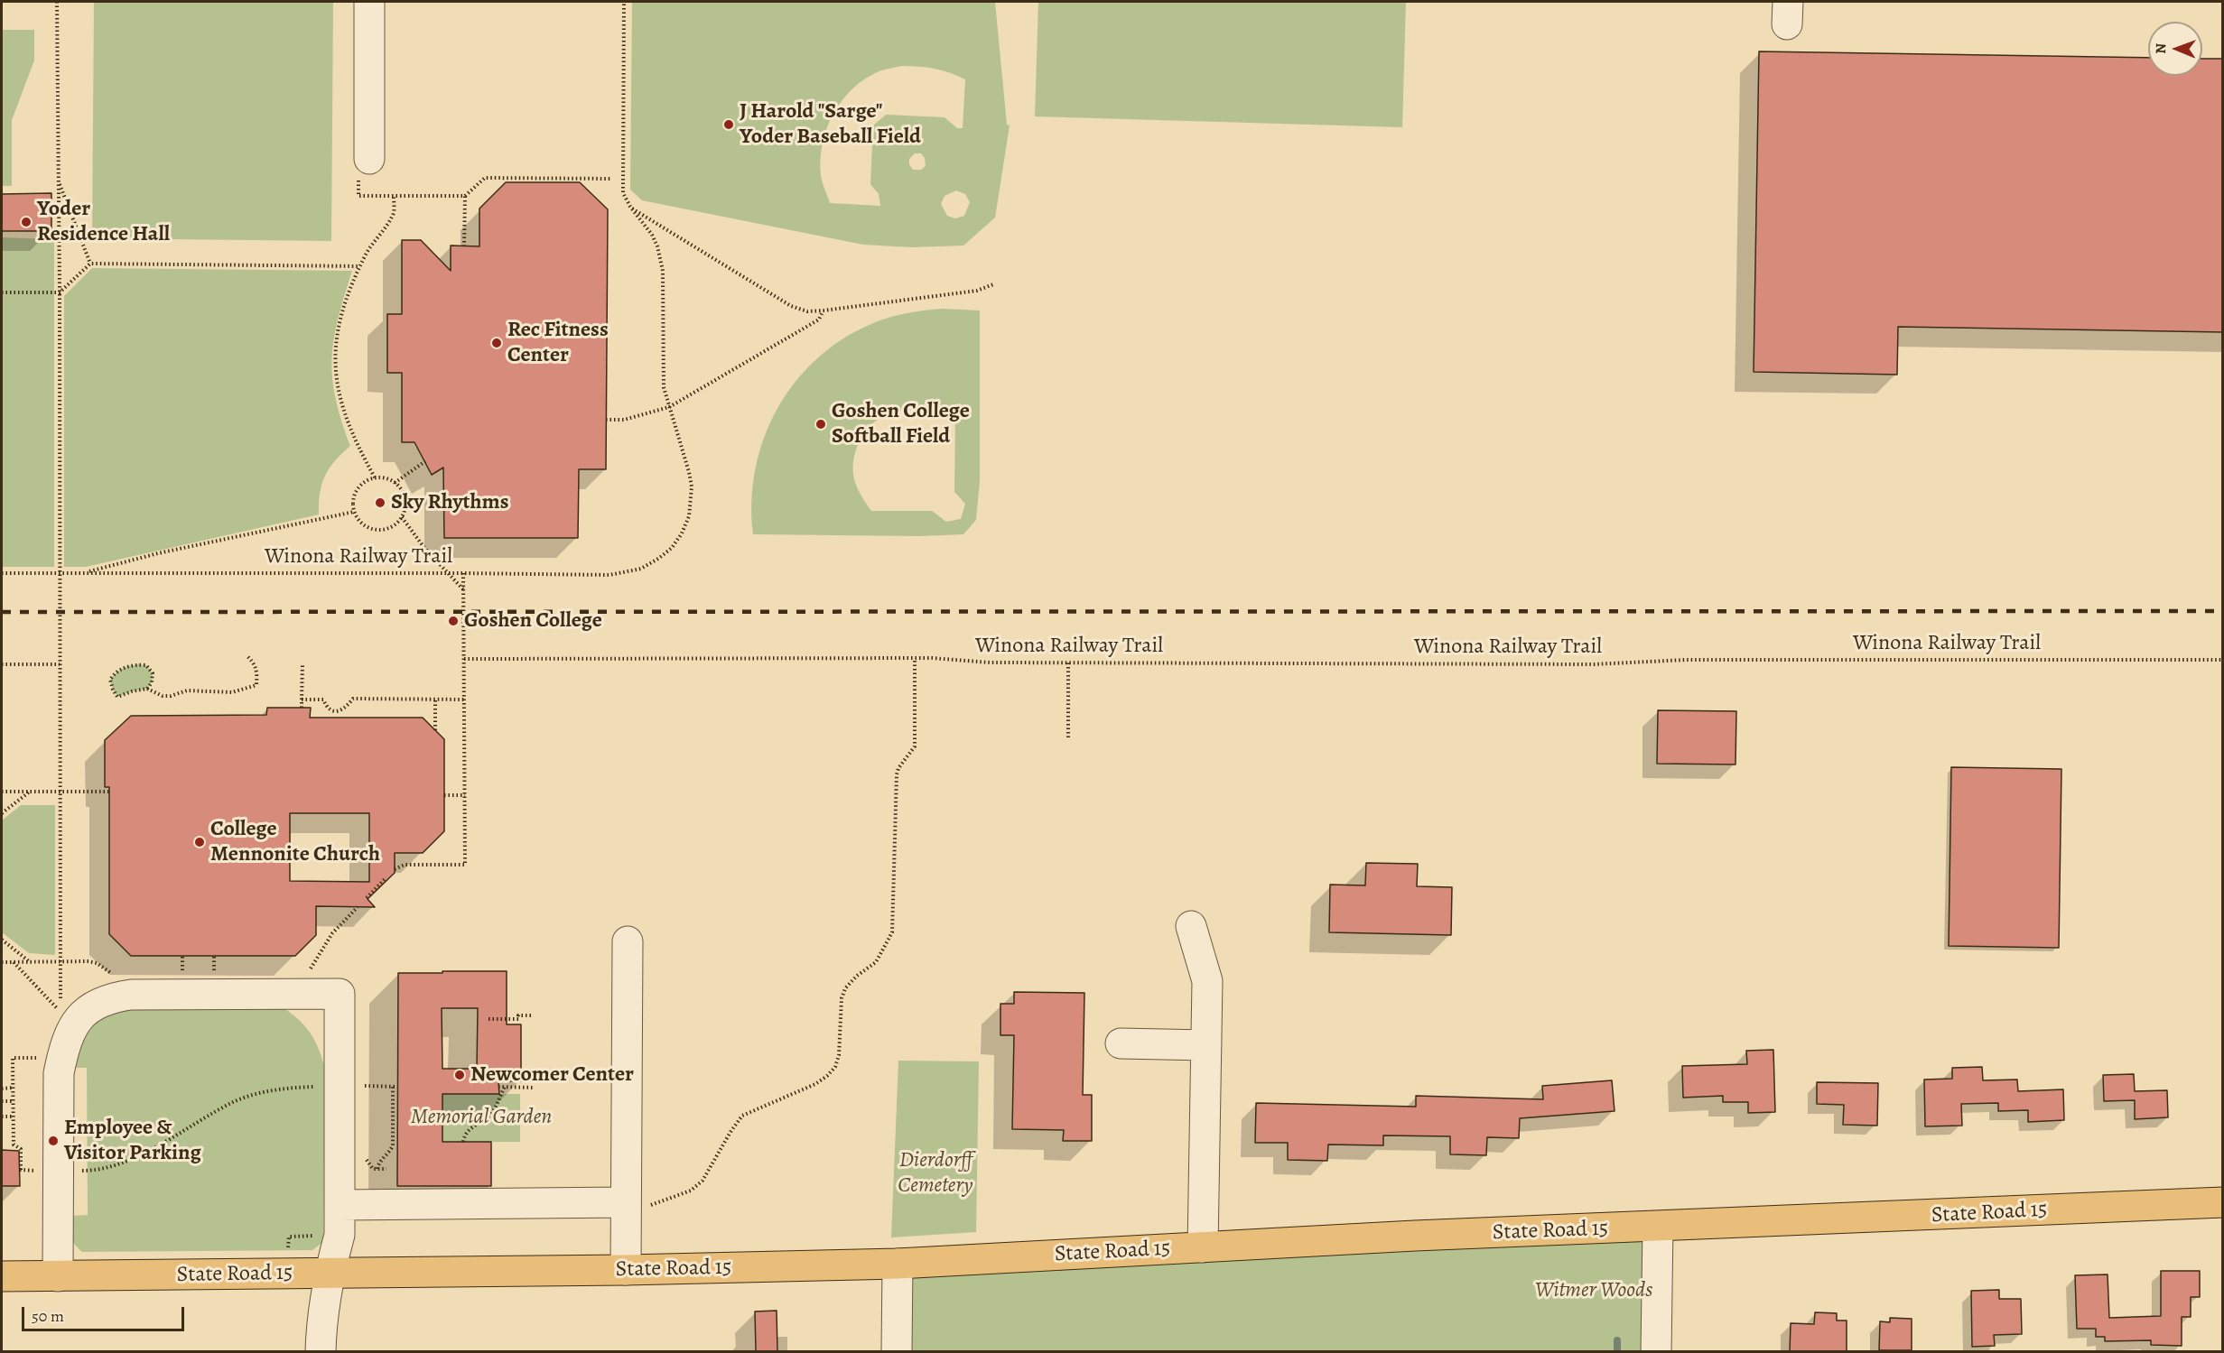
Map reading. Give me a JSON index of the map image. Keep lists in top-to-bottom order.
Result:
{
  "streets": {
    "main road": ["State Road 15"],
    "path": ["Winona Railway Trail"]
  },
  "parks": ["Memorial Garden", "Dierdorff Cemetery", "Witmer Woods"],
  "places": [
    "J Harold \"Sarge\" Yoder Baseball Field",
    "Yoder Residence Hall",
    "Rec Fitness Center",
    "Goshen College Softball Field",
    "Sky Rhythms",
    "Goshen College",
    "College Mennonite Church",
    "Newcomer Center",
    "Employee & Visitor Parking"
  ],
  "scale_bar": "50 m",
  "north": "left"
}
